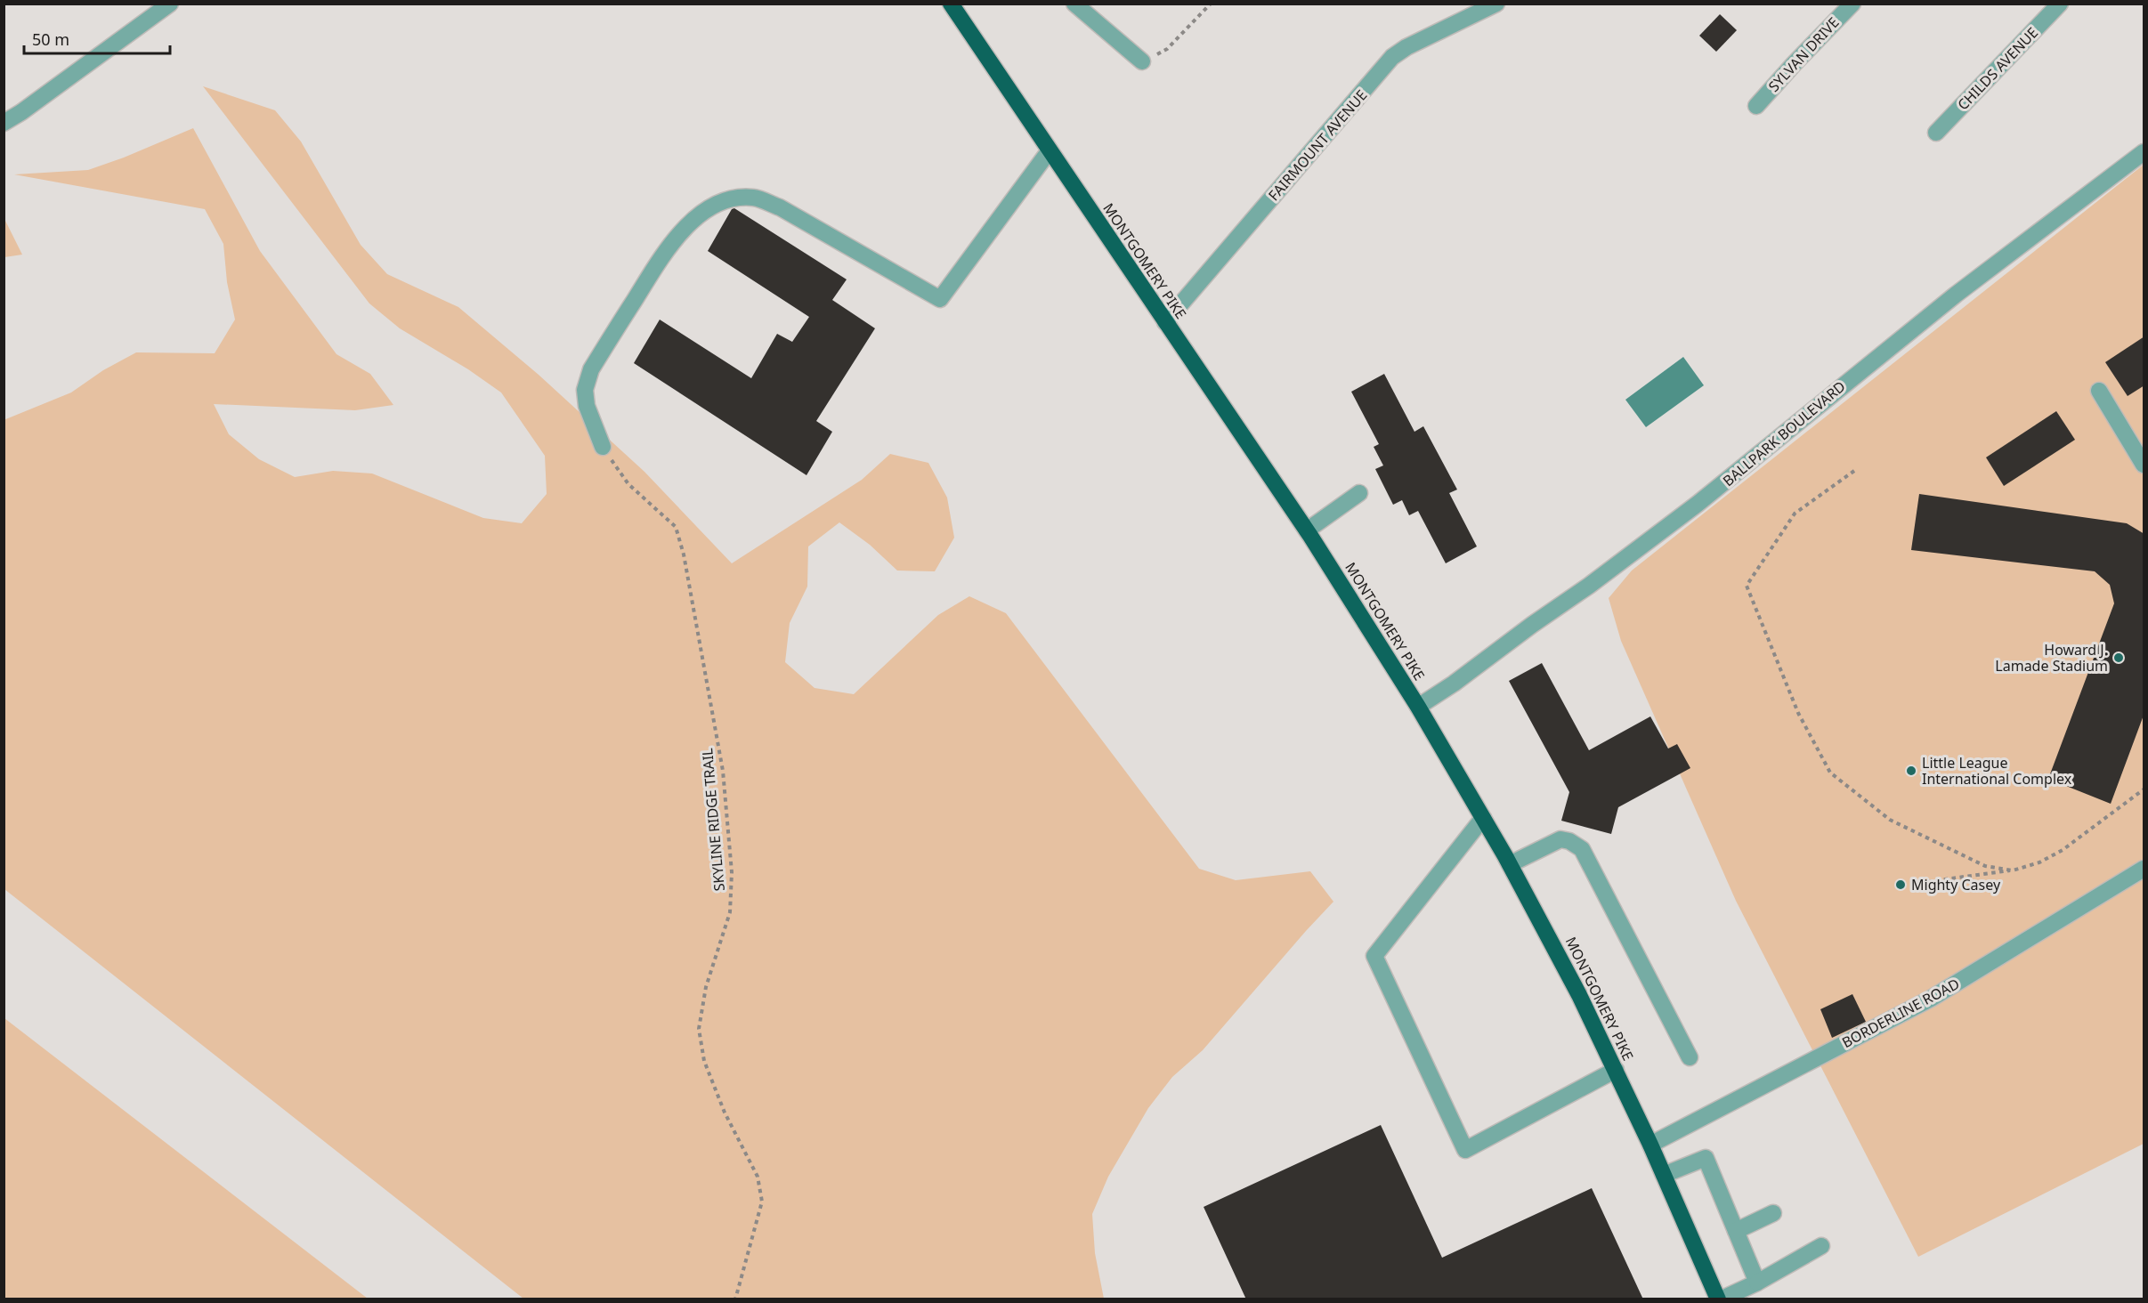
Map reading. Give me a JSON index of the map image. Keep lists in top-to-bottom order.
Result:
{
  "streets": {
    "highway": ["MONTGOMERY PIKE"],
    "street": [
      "SYLVAN DRIVE",
      "CHILDS AVENUE",
      "FAIRMOUNT AVENUE",
      "BALLPARK BOULEVARD",
      "BORDERLINE ROAD"
    ],
    "path": ["SKYLINE RIDGE TRAIL"]
  },
  "crossings": [
    ["FAIRMOUNT AVENUE", "MONTGOMERY PIKE"],
    ["MONTGOMERY PIKE", "BALLPARK BOULEVARD"],
    ["MONTGOMERY PIKE", "BORDERLINE ROAD"]
  ],
  "places": ["Howard J. Lamade Stadium", "Little League International Complex", "Mighty Casey"],
  "scale_bar": "50 m"
}
